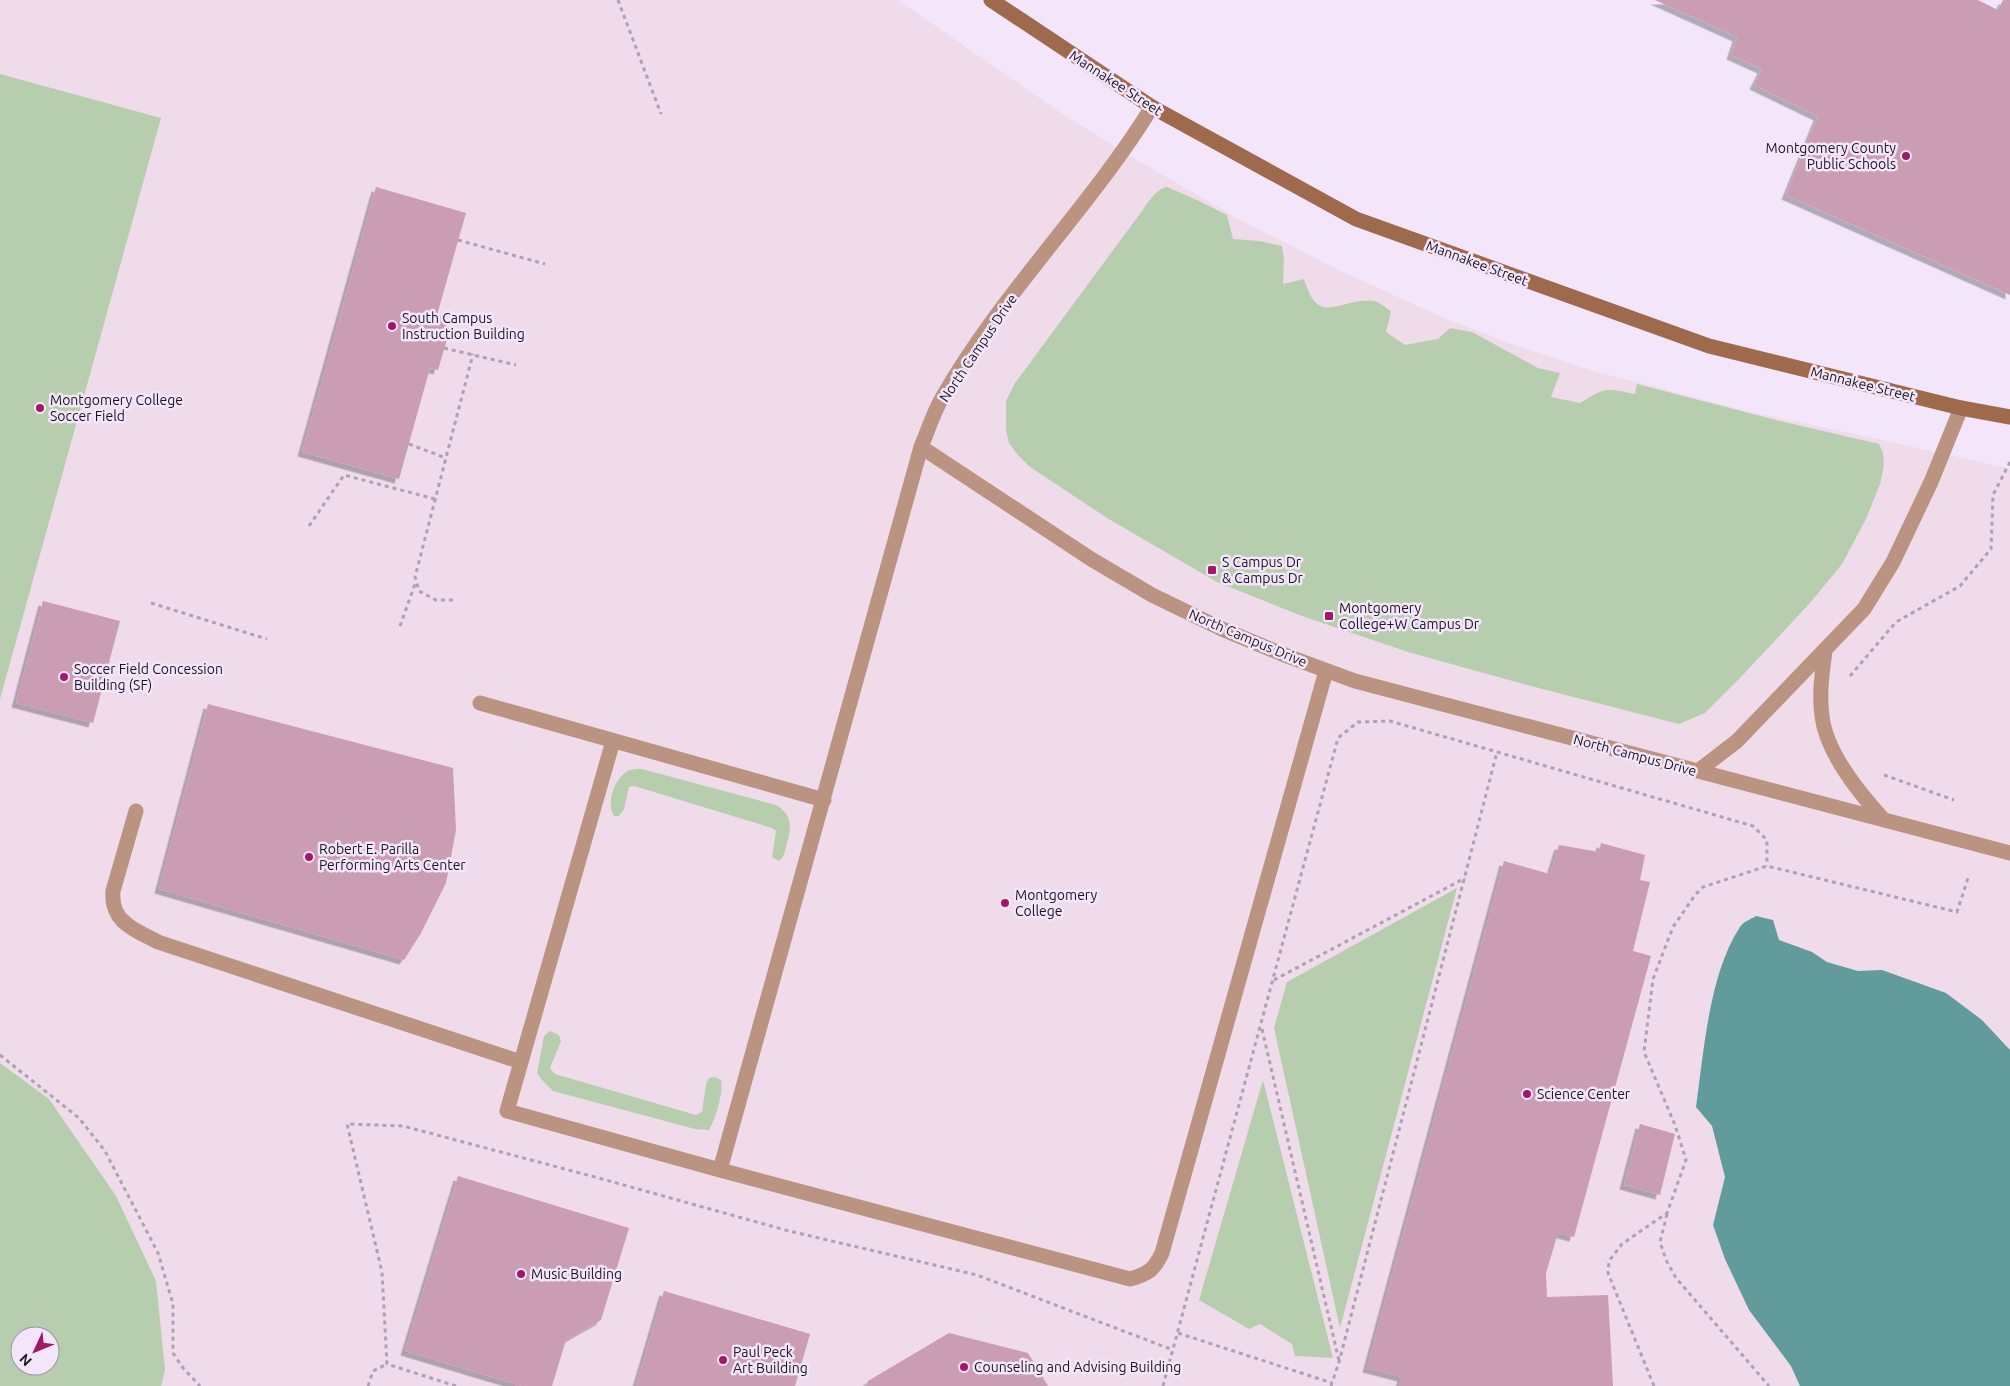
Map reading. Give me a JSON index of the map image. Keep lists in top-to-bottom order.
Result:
{
  "streets": {
    "street": ["Mannakee Street", "North Campus Drive"]
  },
  "crossings": [
    ["Mannakee Street", "North Campus Drive"]
  ],
  "places": {
    "other": [
      "Montgomery County Public Schools",
      "South Campus Instruction Building",
      "Montgomery College Soccer Field",
      "Soccer Field Concession Building (SF)",
      "Robert E. Parilla Performing Arts Center",
      "Montgomery College",
      "Science Center",
      "Music Building",
      "Paul Peck Art Building",
      "Counseling and Advising Building"
    ],
    "transit": ["S Campus Dr & Campus Dr", "Montgomery College+W Campus Dr"]
  },
  "north": "bottom left"
}
